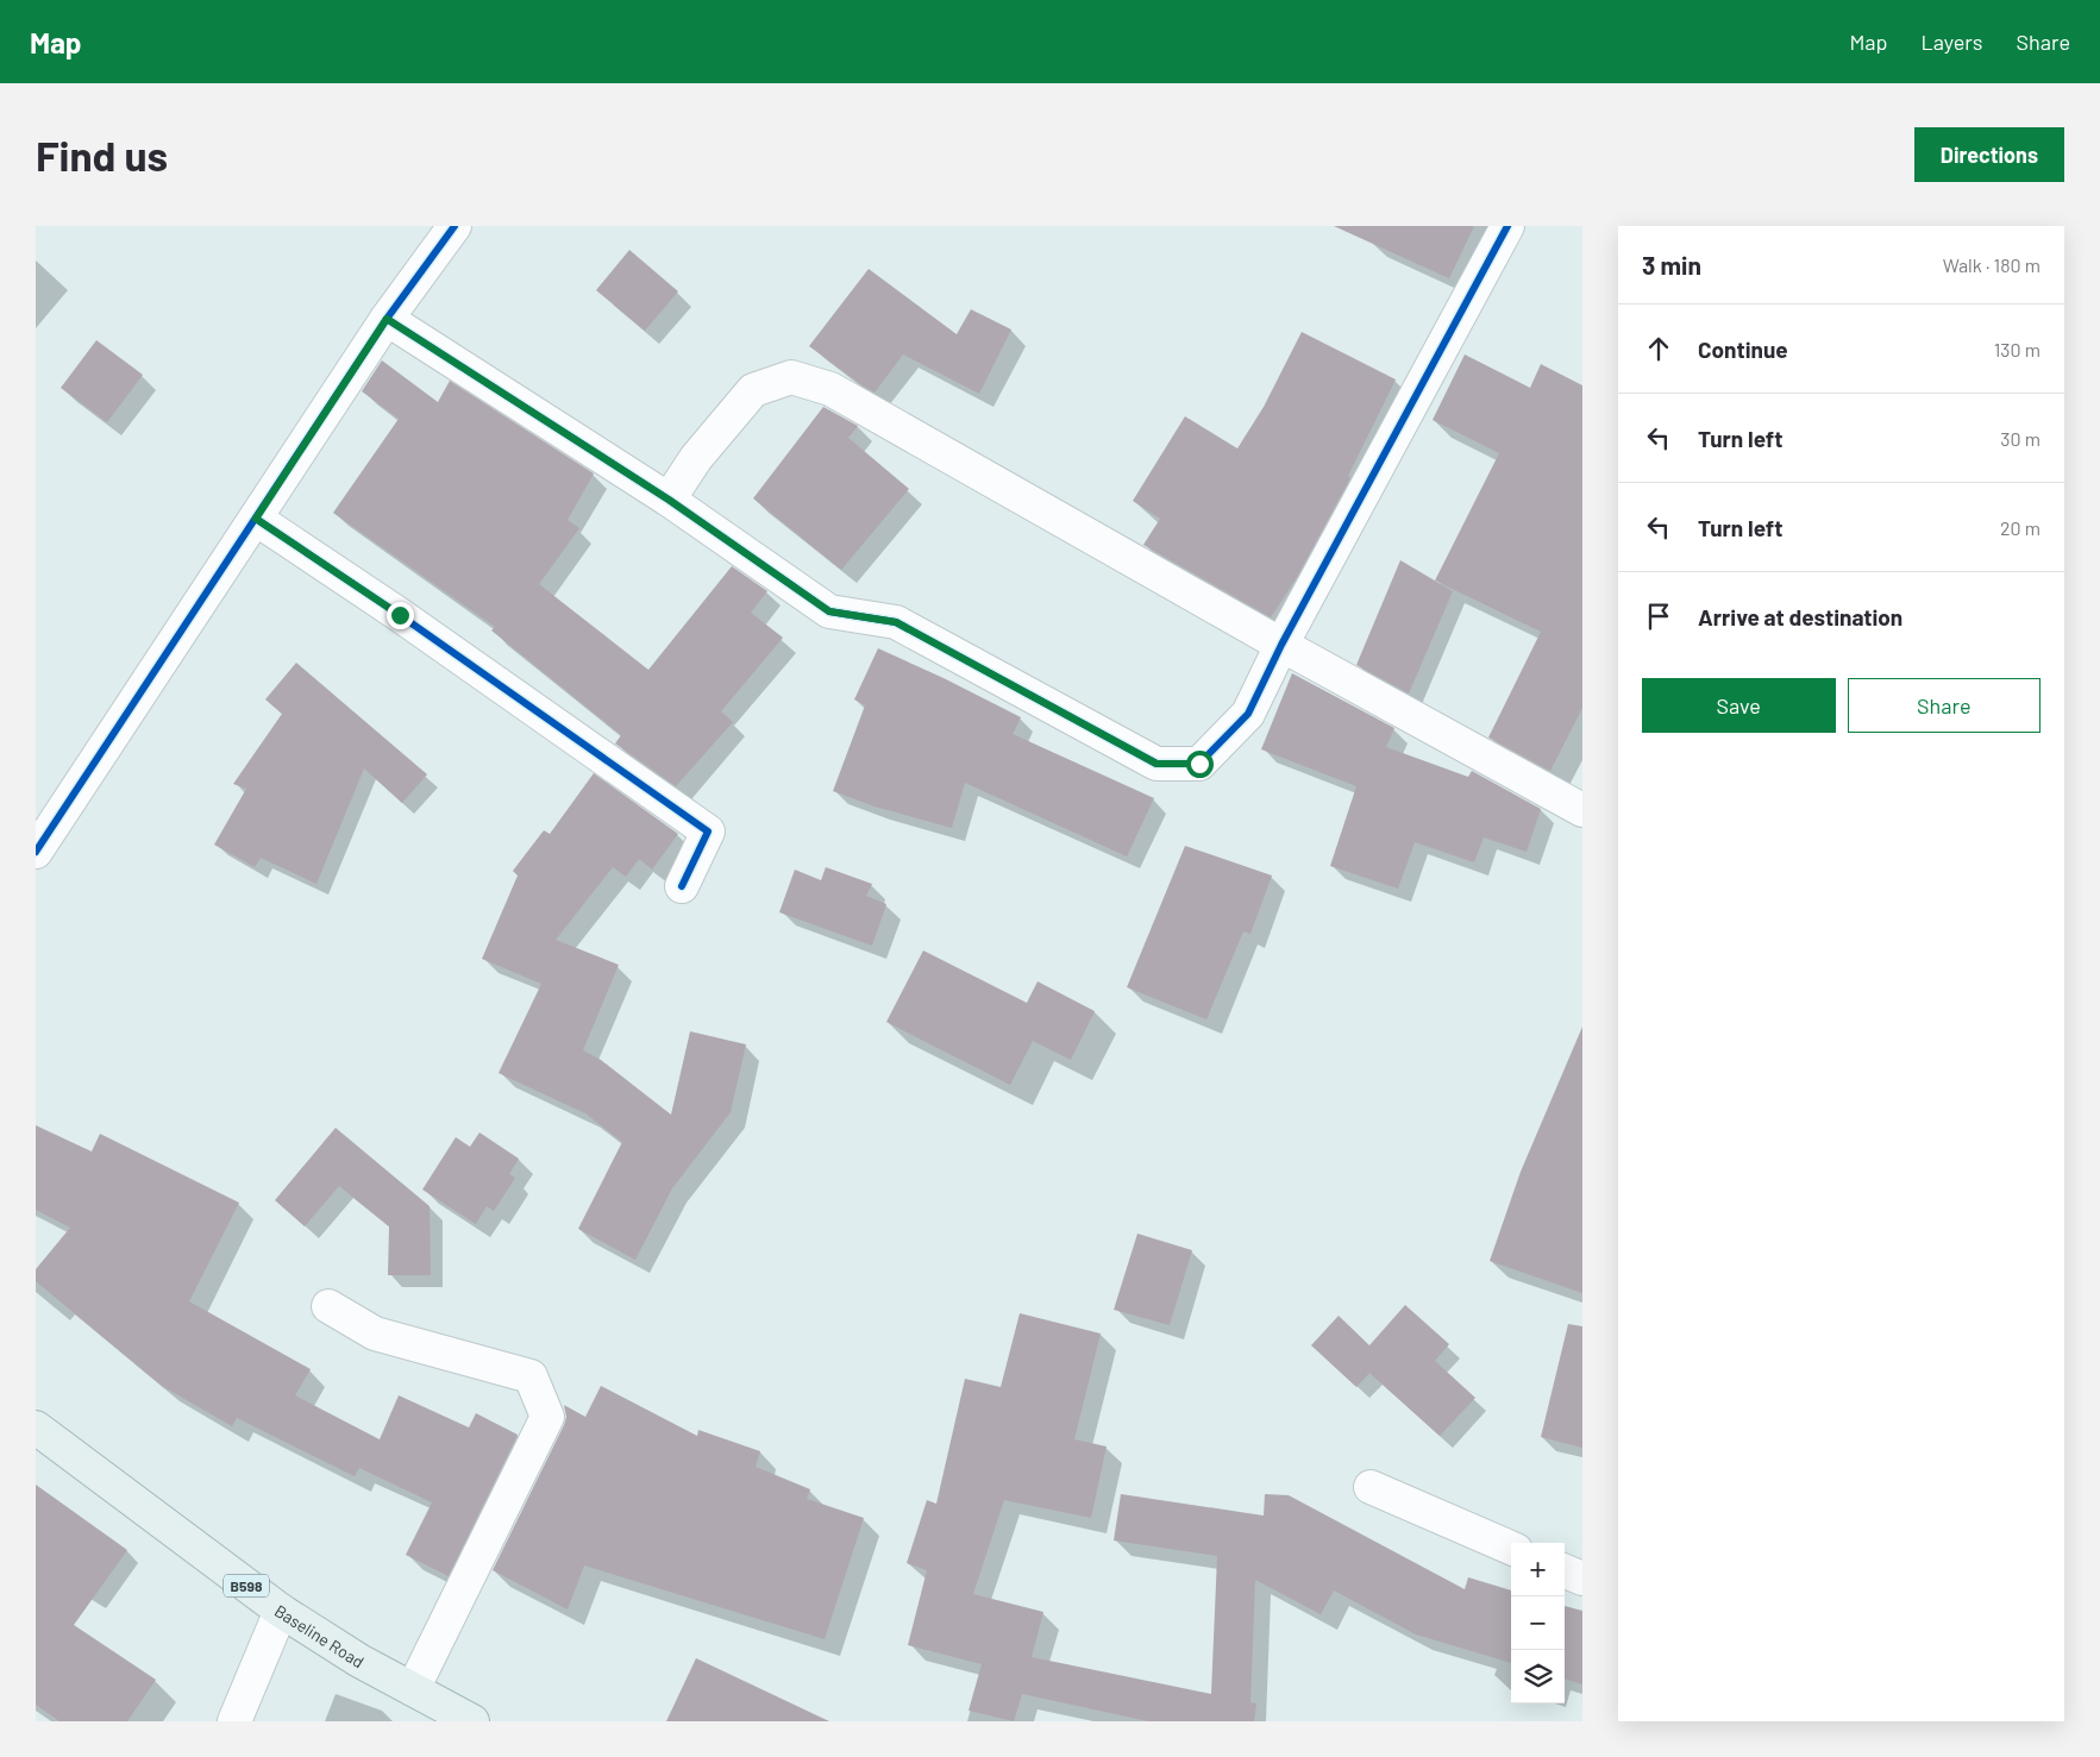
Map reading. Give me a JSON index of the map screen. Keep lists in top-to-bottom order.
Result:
{
  "streets": {
    "main road": ["B598", "Baseline Road"]
  },
  "page": {
    "header": "Map",
    "nav": ["Map", "Layers", "Share"],
    "buttons": [
      "Directions",
      ["Save", "Share"]
    ],
    "title": "Find us",
    "heading": ["3 min", "Walk · 180 m"],
    "list": [
      ["Continue", "130 m"],
      ["Turn left", "30 m"],
      ["Turn left", "20 m"],
      "Arrive at destination"
    ],
    "map_buttons": ["+", "−"]
  }
}
